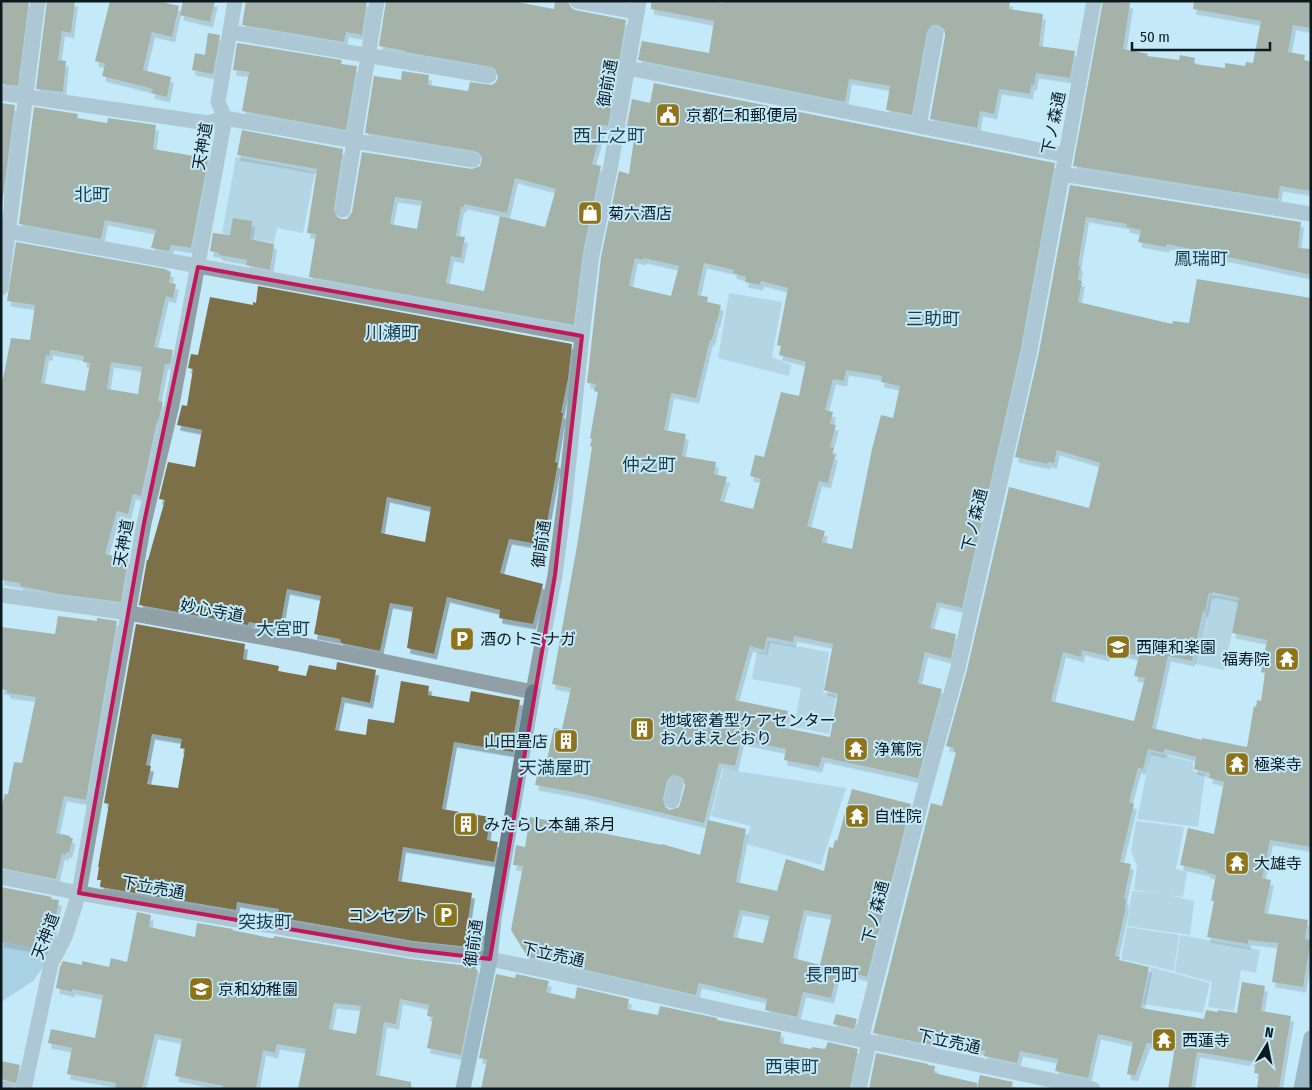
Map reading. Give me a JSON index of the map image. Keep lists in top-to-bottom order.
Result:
{
  "streets": {
    "street": [
      "御前通",
      "下ノ森通",
      "天神道",
      "妙心寺道",
      "下立売通"
    ]
  },
  "crossings": [
    ["御前通", "妙心寺道"],
    ["御前通", "下立売通"],
    ["下ノ森通", "下立売通"],
    ["天神道", "妙心寺道"],
    ["天神道", "下立売通"]
  ],
  "districts": [
    "西上之町",
    "北町",
    "鳳瑞町",
    "三助町",
    "川瀬町",
    "仲之町",
    "大宮町",
    "天満屋町",
    "突抜町",
    "長門町",
    "西東町"
  ],
  "places": {
    "public building": ["京都仁和郵便局"],
    "shop": ["菊六酒店"],
    "parking": ["酒のトミナガ", "コンセプト"],
    "school or university": ["西陣和楽園", "京和幼稚園"],
    "temple": [
      "福寿院",
      "浄篤院",
      "極楽寺",
      "自性院",
      "大雄寺",
      "西蓮寺"
    ],
    "building": ["地域密着型ケアセンター おんまえどおり", "山田畳店", "みたらし本舗 茶月"]
  },
  "scale_bar": "50 m",
  "north": "top"
}
